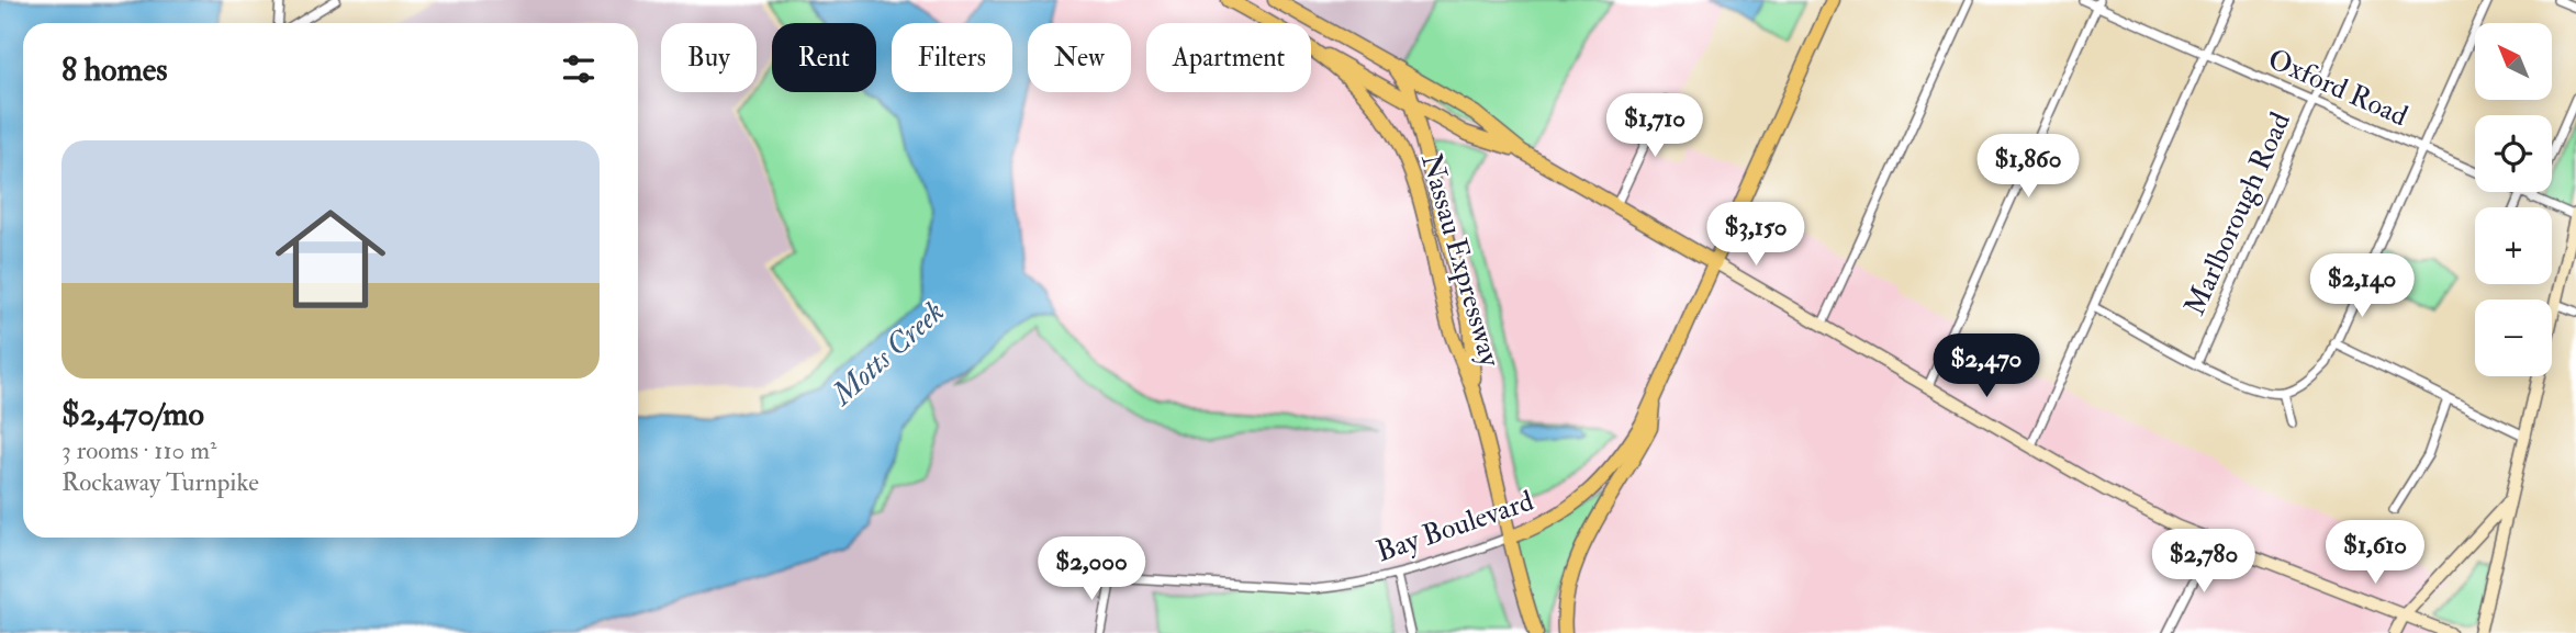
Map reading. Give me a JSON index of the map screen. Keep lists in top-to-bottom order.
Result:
{
  "streets": {
    "main road": ["Nassau Expressway", "Bay Boulevard"],
    "street": ["Oxford Road", "Marlborough Road"]
  },
  "crossings": [
    ["Oxford Road", "Marlborough Road"],
    ["Nassau Expressway", "Bay Boulevard"]
  ],
  "water": ["Motts Creek"],
  "north": "top left",
  "page": {
    "map_buttons": ["+", "−"],
    "chip": [
      "Buy",
      "Rent",
      "Filters",
      "New",
      "Apartment"
    ],
    "heading": "8 homes",
    "price": [
      "$1,710",
      "$1,860",
      "$3,150",
      "$2,140",
      "$2,470",
      "$1,610",
      "$2,780",
      "$2,000"
    ],
    "list": [
      {
        "name": "$2,470/mo",
        "note": "3 rooms · 110 m² · Rockaway Turnpike"
      }
    ]
  }
}
